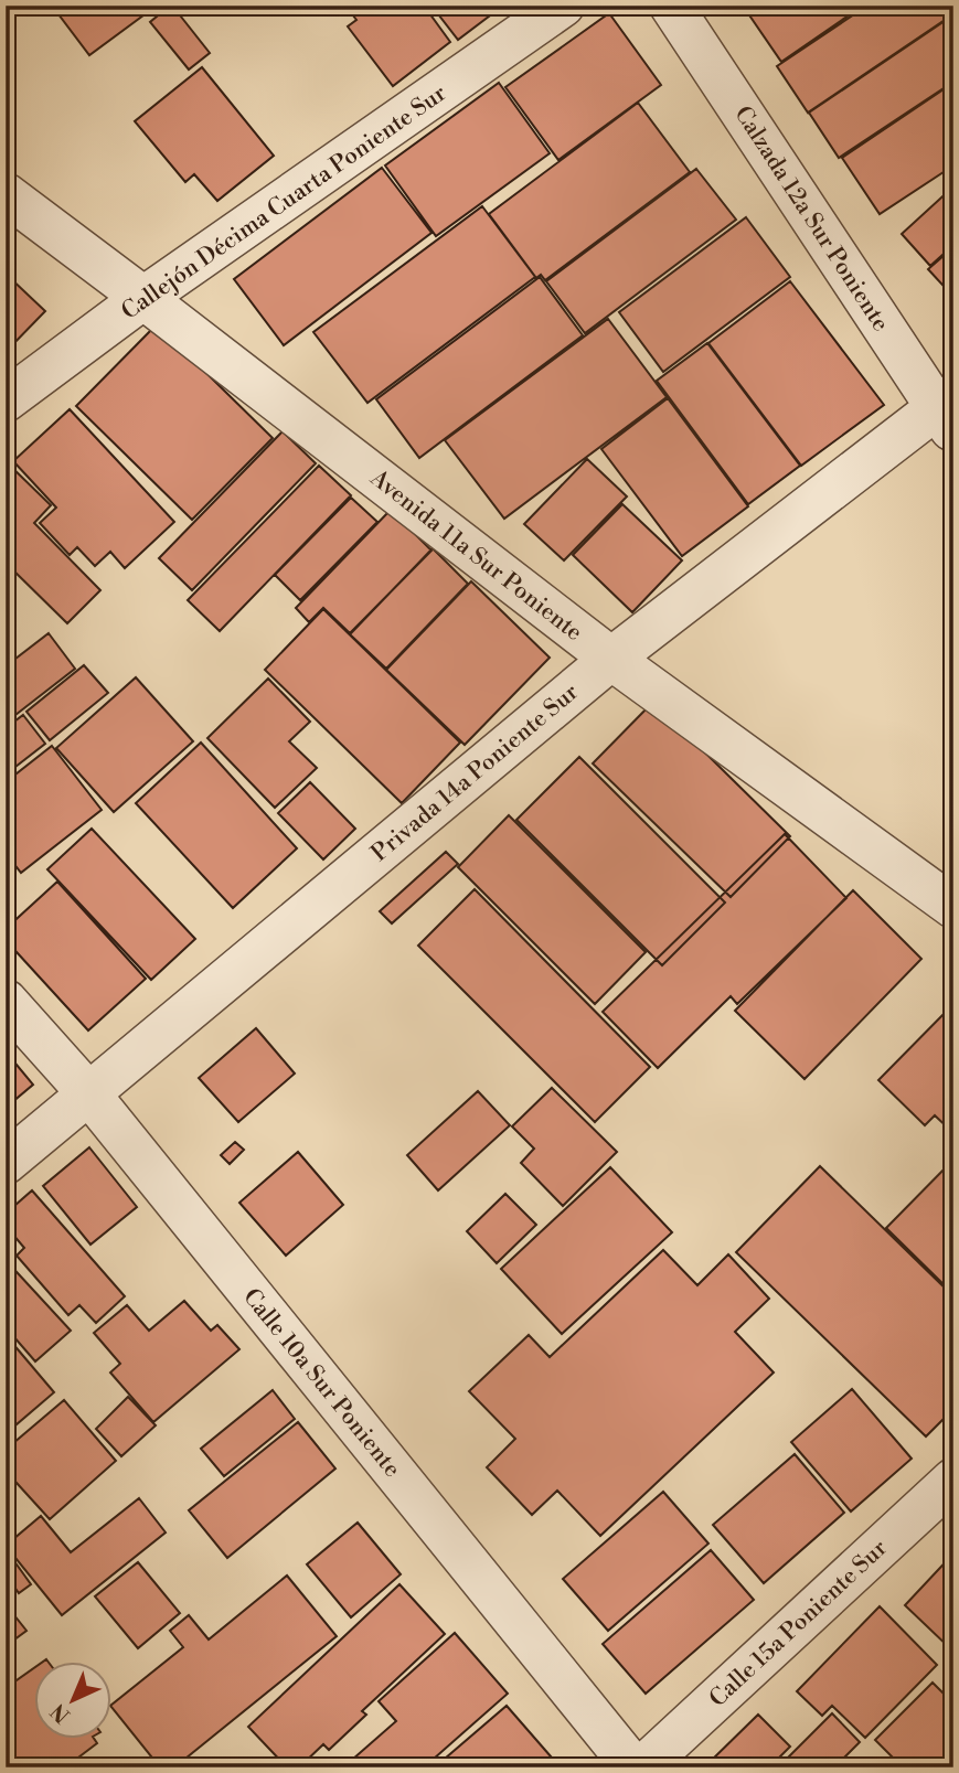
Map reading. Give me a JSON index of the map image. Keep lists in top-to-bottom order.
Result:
{
  "streets": {
    "street": [
      "Callejón Décima Cuarta Poniente Sur",
      "Calzada 12a Sur Poniente",
      "Avenida 11a Sur Poniente",
      "Privada 14a Poniente Sur",
      "Calle 10a Sur Poniente",
      "Calle 15a Poniente Sur"
    ]
  },
  "crossings": [
    ["Callejón Décima Cuarta Poniente Sur", "Avenida 11a Sur Poniente"],
    ["Calzada 12a Sur Poniente", "Privada 14a Poniente Sur"],
    ["Avenida 11a Sur Poniente", "Privada 14a Poniente Sur"],
    ["Privada 14a Poniente Sur", "Calle 10a Sur Poniente"]
  ],
  "north": "bottom left"
}
